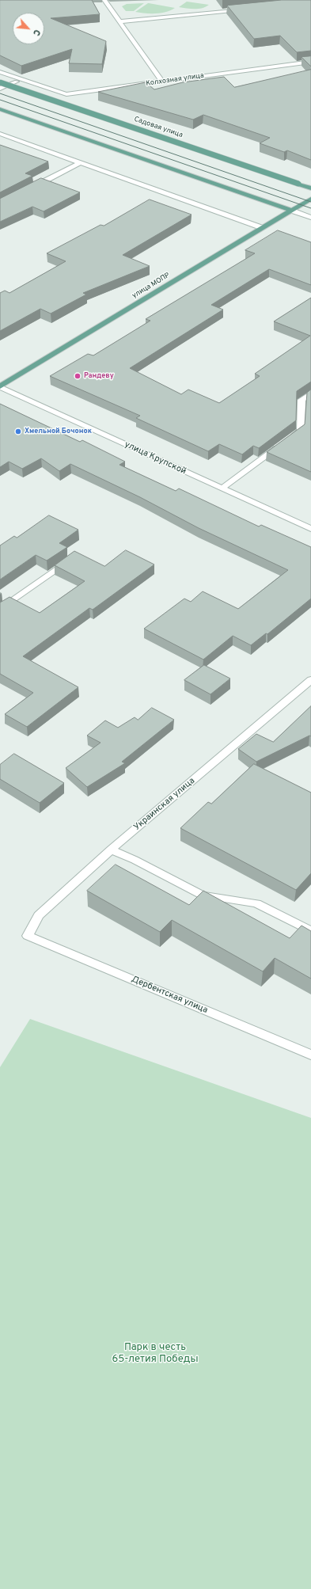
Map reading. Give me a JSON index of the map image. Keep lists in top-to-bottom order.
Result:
{
  "streets": {
    "main road": ["Садовая улица", "улица МОПР"],
    "street": [
      "Колхозная улица",
      "улица Крупской",
      "Украинская улица",
      "Дербентская улица"
    ]
  },
  "crossings": [
    ["улица МОПР", "улица Крупской"],
    ["Украинская улица", "Дербентская улица"]
  ],
  "parks": ["Парк в честь 65-летия Победы"],
  "places": ["Рандеву", "Хмельной Бочонок"],
  "north": "bottom right"
}
